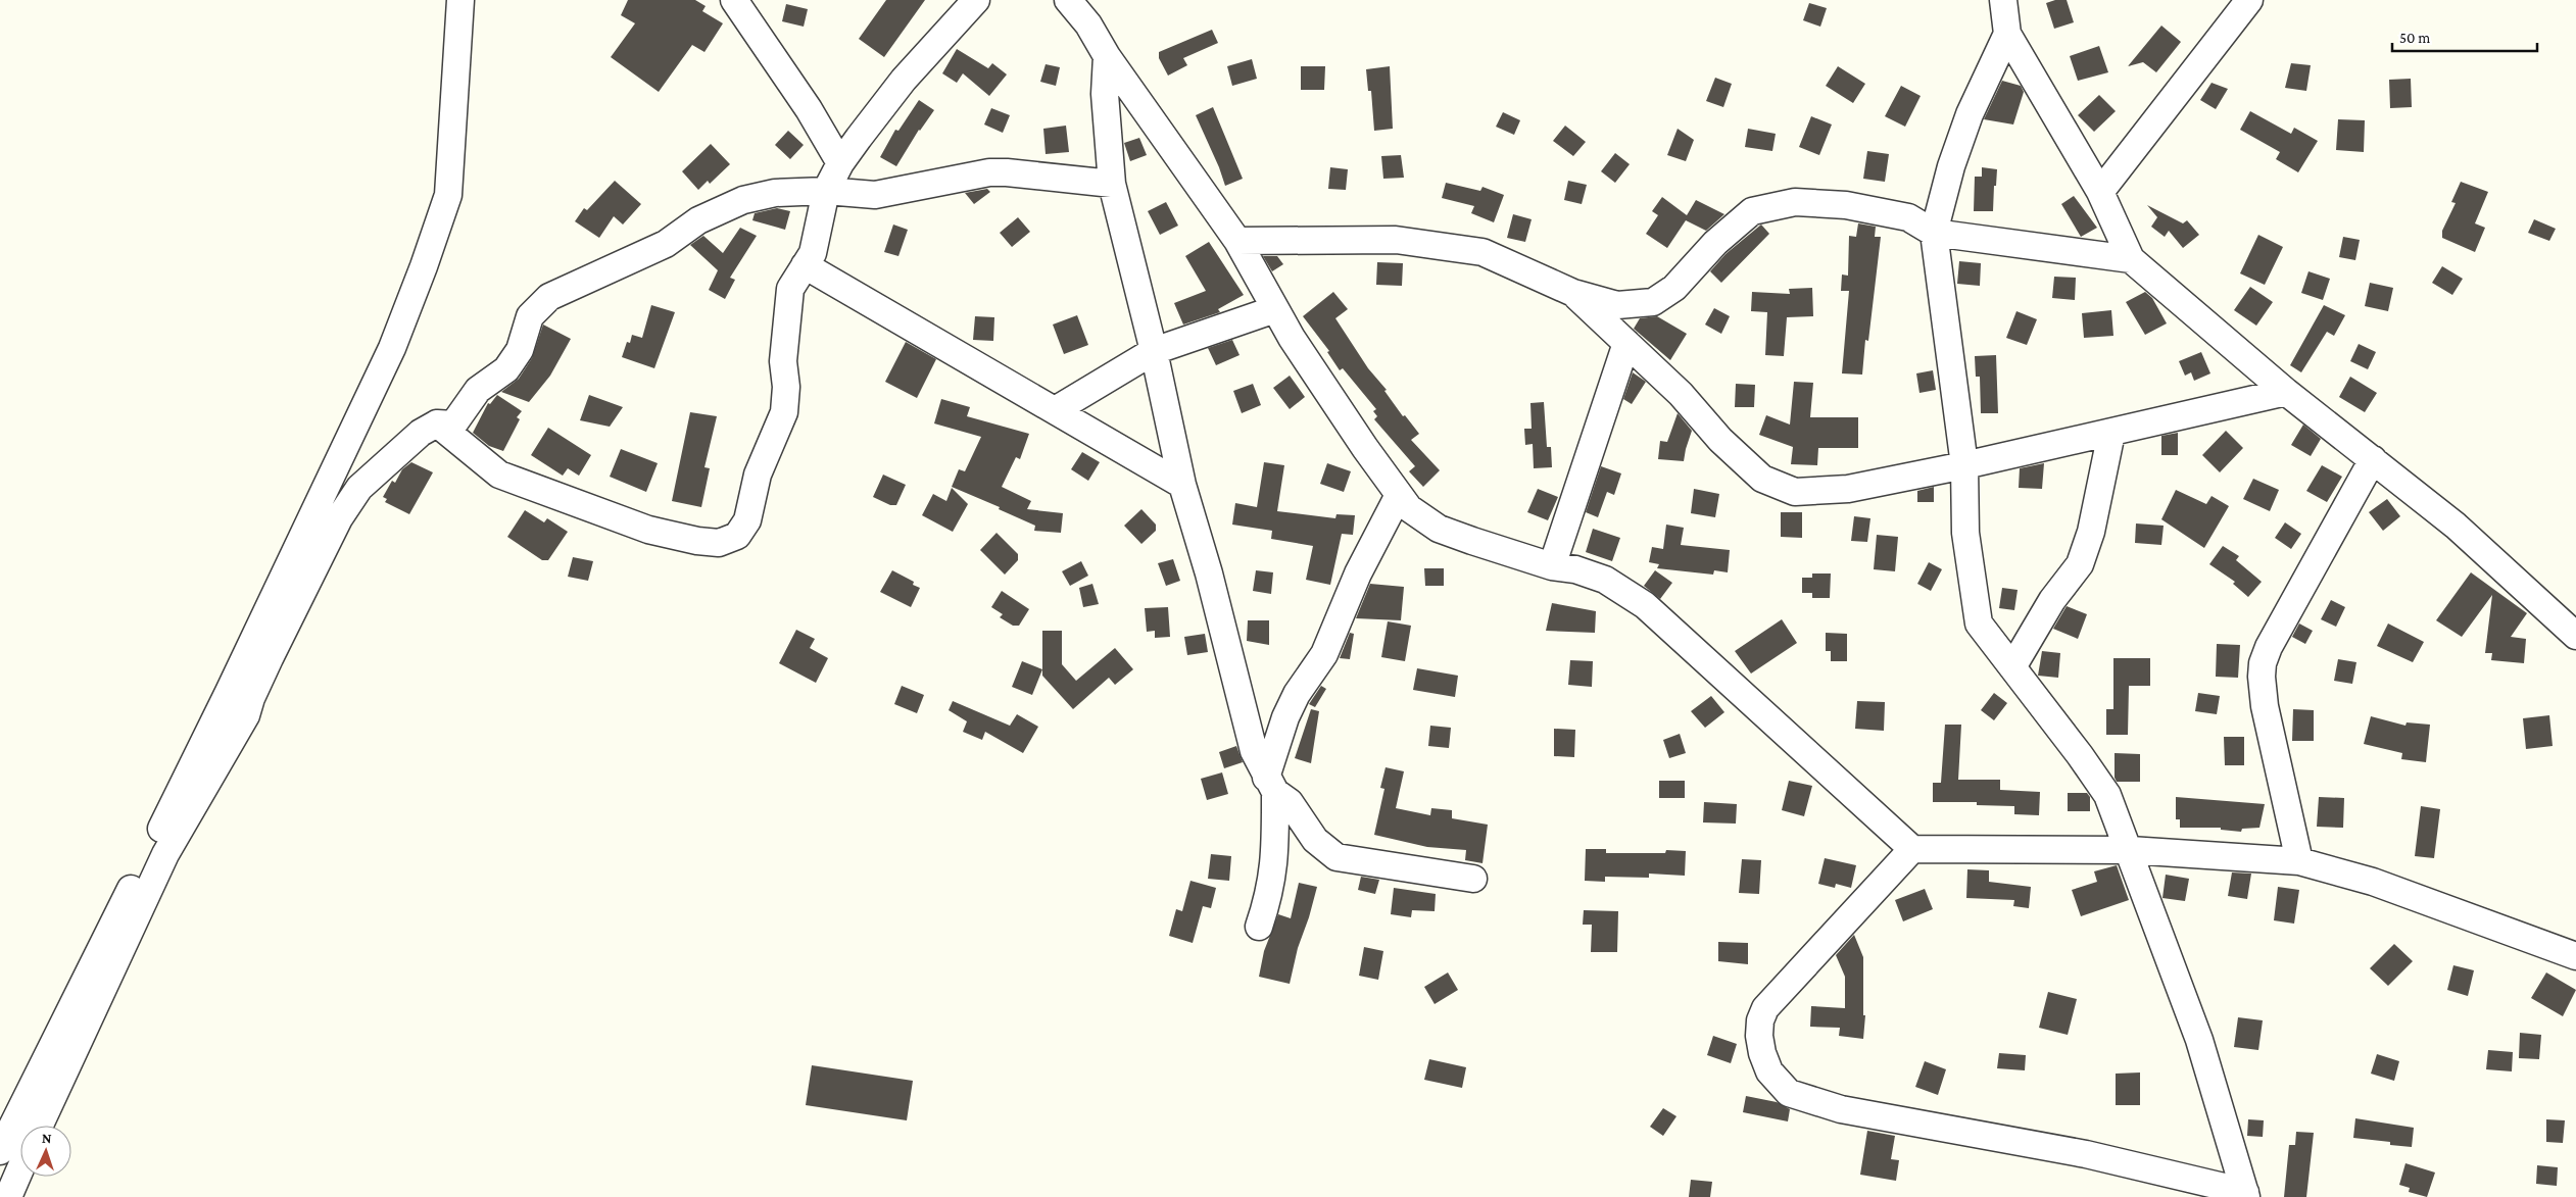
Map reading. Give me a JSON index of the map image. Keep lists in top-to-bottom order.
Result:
{
  "scale_bar": "50 m",
  "north": "top"
}
